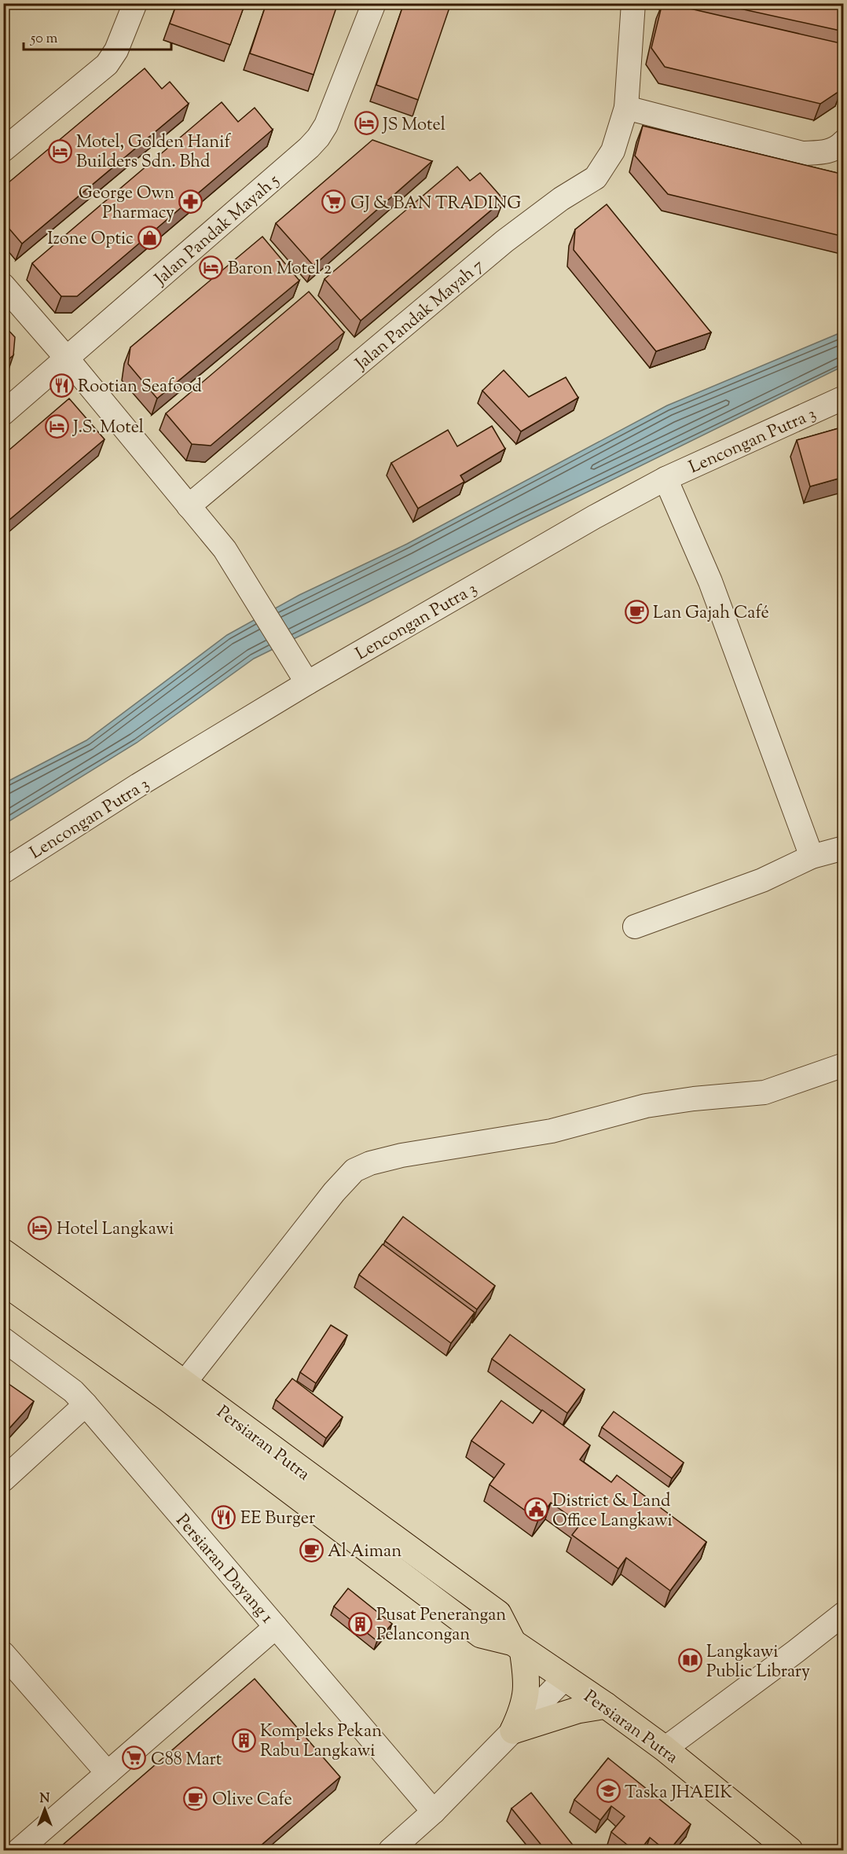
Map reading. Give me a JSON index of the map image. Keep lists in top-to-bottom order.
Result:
{
  "streets": {
    "main road": ["Persiaran Putra"],
    "street": [
      "Jalan Pandak Mayah 5",
      "Jalan Pandak Mayah 7",
      "Lencongan Putra 3",
      "Persiaran Dayang 1"
    ]
  },
  "places": {
    "hotel": [
      "JS Motel",
      "Motel, Golden Hanif Builders Sdn. Bhd",
      "Baron Motel 2",
      "J.S. Motel",
      "Hotel Langkawi"
    ],
    "pharmacy": ["George Own Pharmacy"],
    "supermarket": ["GJ & BAN TRADING", "C88 Mart"],
    "shop": ["Izone Optic"],
    "restaurant": ["Rootian Seafood", "EE Burger"],
    "cafe": ["Lan Gajah Café", "Al Aiman", "Olive Cafe"],
    "public building": ["District & Land Office Langkawi"],
    "building": ["Pusat Penerangan Pelancongan", "Kompleks Pekan Rabu Langkawi"],
    "library": ["Langkawi Public Library"],
    "school or university": ["Taska JHAEIK"]
  },
  "scale_bar": "50 m",
  "north": "top"
}
